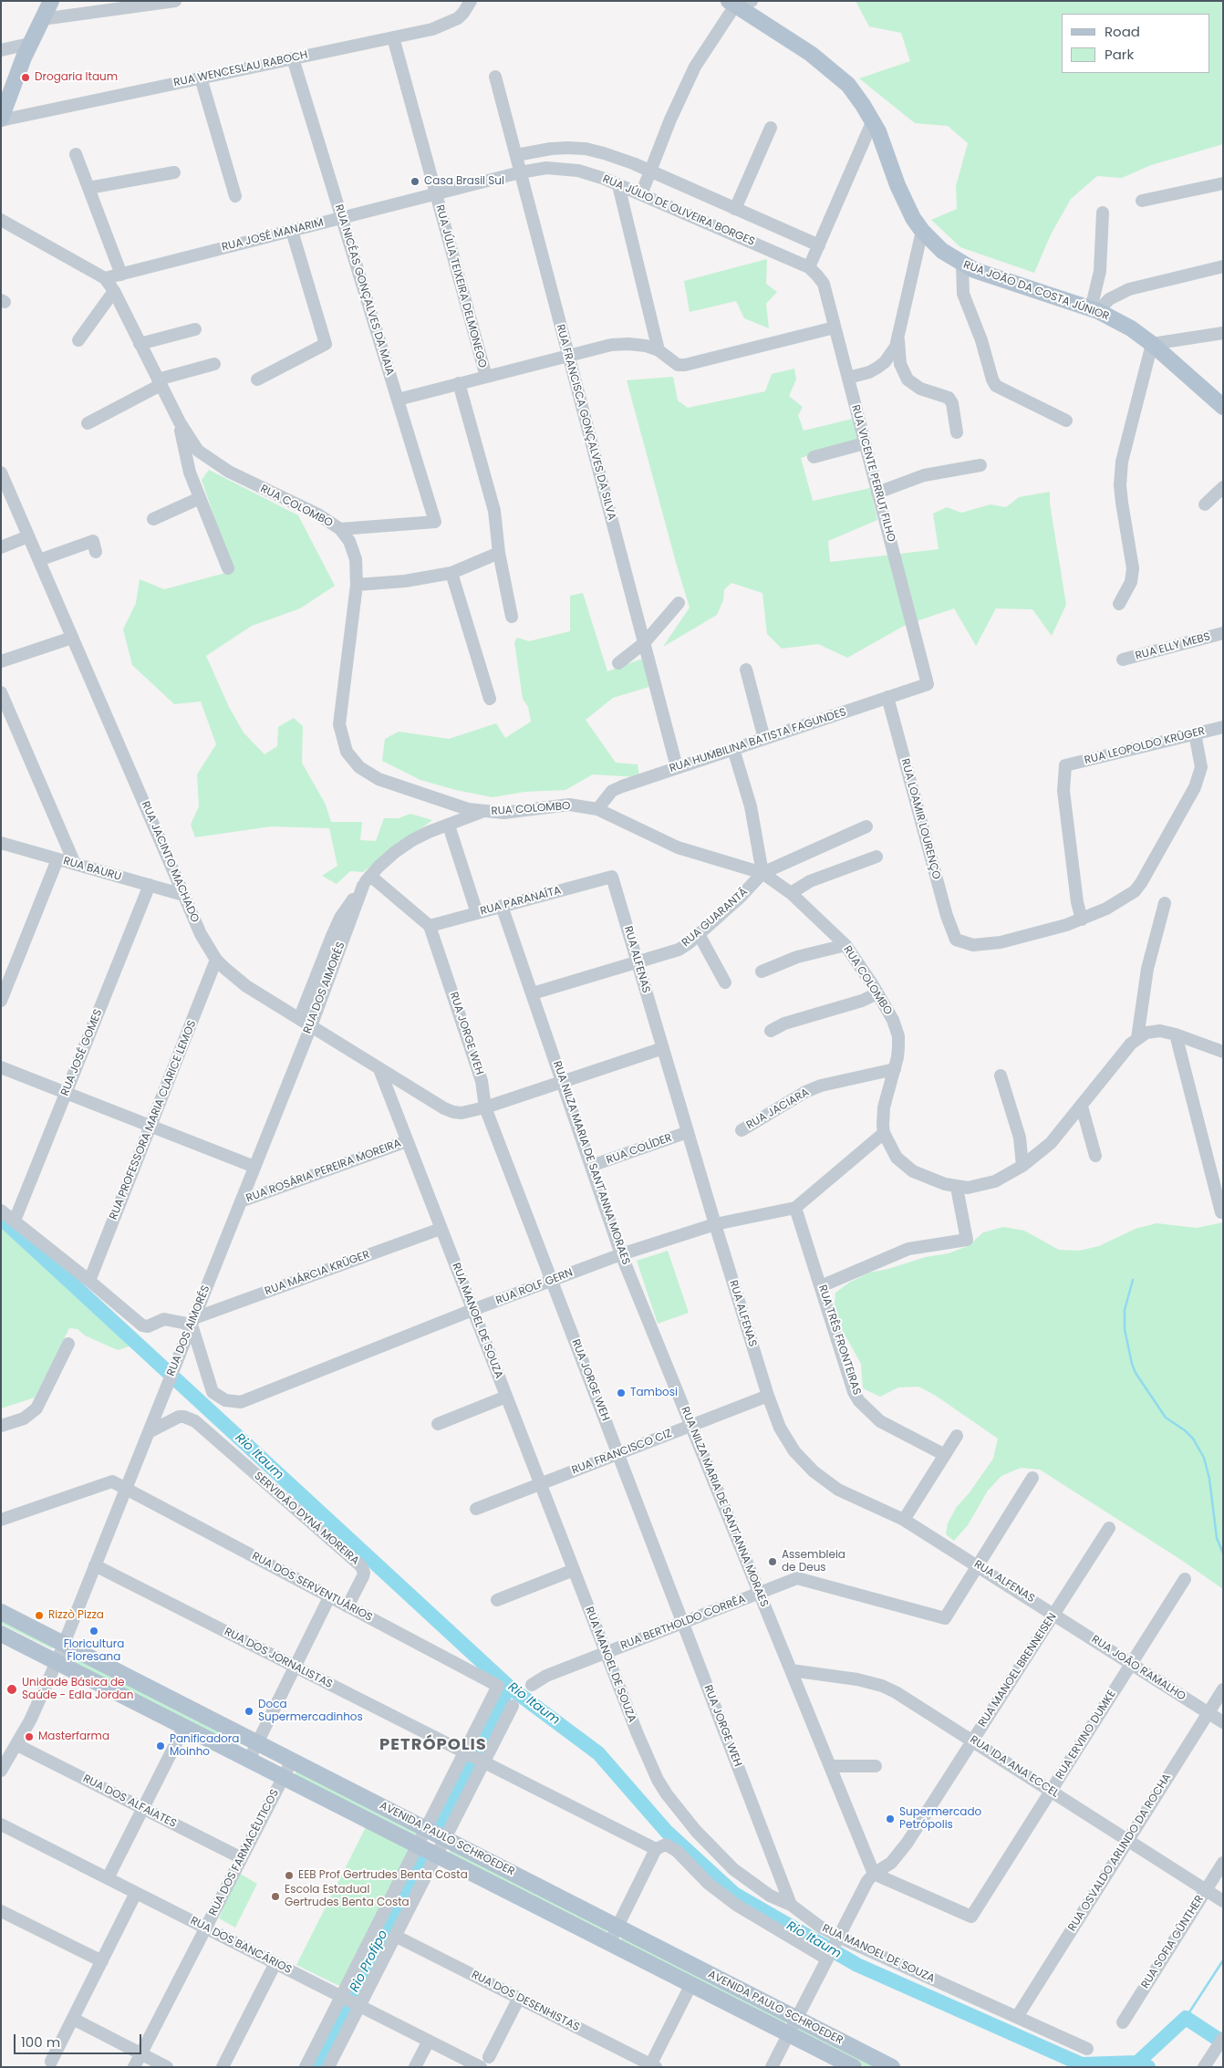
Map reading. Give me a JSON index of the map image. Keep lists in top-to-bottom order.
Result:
{
  "streets": {
    "main road": ["RUA JOÃO DA COSTA JÚNIOR", "AVENIDA PAULO SCHROEDER"],
    "street": [
      "RUA WENCESLAU RABOCH",
      "RUA JÚLIO DE OLIVEIRA BORGES",
      "RUA JOSÉ MANARIM",
      "RUA JÚLIA TEIXEIRA DELMONEGO",
      "RUA NICÉAS GONÇALVES DA MAIA",
      "RUA FRANCISCA GONÇALVES DA SILVA",
      "RUA VICENTE PERRUT FILHO",
      "RUA COLOMBO",
      "RUA ELLY MEBS",
      "RUA HUMBILINA BATISTA FAGUNDES",
      "RUA LEOPOLDO KRÜGER",
      "RUA LOAMIR LOURENÇO",
      "RUA JACINTO MACHADO",
      "RUA BAURU",
      "RUA PARANAÍTA",
      "RUA GUARANTÃ",
      "RUA ALFENAS",
      "RUA DOS AIMORÉS",
      "RUA JORGE WEH",
      "RUA JOSÉ GOMES",
      "RUA JACIARA",
      "RUA PROFESSORA MARIA CLARICE LEMOS",
      "RUA COLÍDER",
      "RUA NILZA MARIA DE SANT'ANNA MORAES",
      "RUA ROSÁRIA PEREIRA MOREIRA",
      "RUA MÁRCIA KRÜGER",
      "RUA ROLF GERN",
      "RUA MANOEL DE SOUZA",
      "RUA TRÊS FRONTEIRAS",
      "RUA FRANCISCO CIZ",
      "SERVIDÃO DYNÁ MOREIRA",
      "RUA DOS SERVENTUÁRIOS",
      "RUA BERTHOLDO CORRÊA",
      "RUA DOS JORNALISTAS",
      "RUA JOÃO RAMALHO",
      "RUA MANOEL BRENNEISEN",
      "RUA ERVINO DUMKE",
      "RUA IDA ANA ECCEL",
      "RUA DOS ALFAIATES",
      "RUA DOS FARMACÊUTICOS",
      "RUA OSVALDO ARLINDO DA ROCHA",
      "RUA SOFIA GÜNTHER",
      "RUA DOS BANCÁRIOS",
      "RUA DOS DESENHISTAS"
    ]
  },
  "crossings": [
    ["RUA WENCESLAU RABOCH", "RUA JÚLIA TEIXEIRA DELMONEGO"],
    ["RUA WENCESLAU RABOCH", "RUA NICÉAS GONÇALVES DA MAIA"],
    ["RUA JÚLIO DE OLIVEIRA BORGES", "RUA JOSÉ MANARIM"],
    ["RUA JÚLIO DE OLIVEIRA BORGES", "RUA FRANCISCA GONÇALVES DA SILVA"],
    ["RUA JÚLIO DE OLIVEIRA BORGES", "RUA VICENTE PERRUT FILHO"],
    ["RUA JOSÉ MANARIM", "RUA JÚLIA TEIXEIRA DELMONEGO"],
    ["RUA JOSÉ MANARIM", "RUA NICÉAS GONÇALVES DA MAIA"],
    ["RUA JOSÉ MANARIM", "RUA FRANCISCA GONÇALVES DA SILVA"],
    ["RUA JOSÉ MANARIM", "RUA COLOMBO"],
    ["RUA NICÉAS GONÇALVES DA MAIA", "RUA COLOMBO"],
    ["RUA FRANCISCA GONÇALVES DA SILVA", "RUA HUMBILINA BATISTA FAGUNDES"],
    ["RUA VICENTE PERRUT FILHO", "RUA HUMBILINA BATISTA FAGUNDES"],
    ["RUA COLOMBO", "RUA HUMBILINA BATISTA FAGUNDES"],
    ["RUA COLOMBO", "RUA GUARANTÃ"],
    ["RUA COLOMBO", "RUA DOS AIMORÉS"],
    ["RUA COLOMBO", "RUA JACIARA"],
    ["RUA COLOMBO", "RUA ROLF GERN"],
    ["RUA HUMBILINA BATISTA FAGUNDES", "RUA LOAMIR LOURENÇO"],
    ["RUA LEOPOLDO KRÜGER", "RUA LOAMIR LOURENÇO"],
    ["RUA JACINTO MACHADO", "RUA BAURU"],
    ["RUA JACINTO MACHADO", "RUA ALFENAS"],
    ["RUA JACINTO MACHADO", "RUA DOS AIMORÉS"],
    ["RUA JACINTO MACHADO", "RUA JORGE WEH"],
    ["RUA JACINTO MACHADO", "RUA PROFESSORA MARIA CLARICE LEMOS"],
    ["RUA JACINTO MACHADO", "RUA NILZA MARIA DE SANT'ANNA MORAES"],
    ["RUA JACINTO MACHADO", "RUA MANOEL DE SOUZA"],
    ["RUA BAURU", "RUA JOSÉ GOMES"],
    ["RUA PARANAÍTA", "RUA ALFENAS"],
    ["RUA PARANAÍTA", "RUA JORGE WEH"],
    ["RUA PARANAÍTA", "RUA NILZA MARIA DE SANT'ANNA MORAES"],
    ["RUA GUARANTÃ", "RUA ALFENAS"],
    ["RUA GUARANTÃ", "RUA NILZA MARIA DE SANT'ANNA MORAES"],
    ["RUA ALFENAS", "RUA COLÍDER"],
    ["RUA ALFENAS", "RUA ROLF GERN"],
    ["RUA ALFENAS", "RUA FRANCISCO CIZ"],
    ["RUA ALFENAS", "RUA BERTHOLDO CORRÊA"],
    ["RUA ALFENAS", "RUA JOÃO RAMALHO"],
    ["RUA ALFENAS", "RUA MANOEL BRENNEISEN"],
    ["RUA DOS AIMORÉS", "RUA ROSÁRIA PEREIRA MOREIRA"],
    ["RUA DOS AIMORÉS", "RUA MÁRCIA KRÜGER"],
    ["RUA DOS AIMORÉS", "RUA ROLF GERN"],
    ["RUA DOS AIMORÉS", "SERVIDÃO DYNÁ MOREIRA"],
    ["RUA DOS AIMORÉS", "RUA DOS SERVENTUÁRIOS"],
    ["RUA DOS AIMORÉS", "RUA DOS JORNALISTAS"],
    ["RUA DOS AIMORÉS", "RUA DOS ALFAIATES"],
    ["RUA DOS AIMORÉS", "AVENIDA PAULO SCHROEDER"],
    ["RUA JORGE WEH", "RUA ROLF GERN"],
    ["RUA JORGE WEH", "RUA MANOEL DE SOUZA"],
    ["RUA JORGE WEH", "RUA FRANCISCO CIZ"],
    ["RUA JORGE WEH", "RUA BERTHOLDO CORRÊA"],
    ["RUA COLÍDER", "RUA NILZA MARIA DE SANT'ANNA MORAES"],
    ["RUA NILZA MARIA DE SANT'ANNA MORAES", "RUA ROLF GERN"],
    ["RUA NILZA MARIA DE SANT'ANNA MORAES", "RUA FRANCISCO CIZ"],
    ["RUA NILZA MARIA DE SANT'ANNA MORAES", "RUA BERTHOLDO CORRÊA"],
    ["RUA NILZA MARIA DE SANT'ANNA MORAES", "RUA MANOEL BRENNEISEN"],
    ["RUA NILZA MARIA DE SANT'ANNA MORAES", "RUA ERVINO DUMKE"],
    ["RUA NILZA MARIA DE SANT'ANNA MORAES", "RUA IDA ANA ECCEL"],
    ["RUA ROSÁRIA PEREIRA MOREIRA", "RUA MANOEL DE SOUZA"],
    ["RUA MÁRCIA KRÜGER", "RUA ROLF GERN"],
    ["RUA MÁRCIA KRÜGER", "RUA MANOEL DE SOUZA"],
    ["RUA ROLF GERN", "RUA MANOEL DE SOUZA"],
    ["RUA ROLF GERN", "RUA TRÊS FRONTEIRAS"],
    ["RUA MANOEL DE SOUZA", "RUA FRANCISCO CIZ"],
    ["RUA MANOEL DE SOUZA", "RUA BERTHOLDO CORRÊA"],
    ["RUA MANOEL DE SOUZA", "RUA OSVALDO ARLINDO DA ROCHA"],
    ["SERVIDÃO DYNÁ MOREIRA", "RUA DOS SERVENTUÁRIOS"],
    ["RUA DOS SERVENTUÁRIOS", "RUA DOS JORNALISTAS"],
    ["RUA JOÃO RAMALHO", "RUA MANOEL BRENNEISEN"],
    ["RUA JOÃO RAMALHO", "RUA ERVINO DUMKE"],
    ["RUA JOÃO RAMALHO", "RUA OSVALDO ARLINDO DA ROCHA"],
    ["RUA MANOEL BRENNEISEN", "RUA ERVINO DUMKE"],
    ["RUA MANOEL BRENNEISEN", "RUA IDA ANA ECCEL"],
    ["RUA ERVINO DUMKE", "RUA IDA ANA ECCEL"],
    ["RUA IDA ANA ECCEL", "RUA OSVALDO ARLINDO DA ROCHA"],
    ["RUA IDA ANA ECCEL", "RUA SOFIA GÜNTHER"],
    ["RUA DOS ALFAIATES", "RUA DOS FARMACÊUTICOS"],
    ["AVENIDA PAULO SCHROEDER", "RUA DOS FARMACÊUTICOS"],
    ["RUA DOS FARMACÊUTICOS", "RUA DOS BANCÁRIOS"]
  ],
  "districts": ["PETRÓPOLIS"],
  "water": ["Rio Itaum", "Rio Profipo"],
  "places": [
    "Drogaria Itaum",
    "Casa Brasil Sul",
    "Tambosi",
    "Assembleia de Deus",
    "Rizzò Pizza",
    "Floricultura Floresana",
    "Unidade Básica de Saúde - Edla Jordan",
    "Doca Supermercadinhos",
    "Masterfarma",
    "Panificadora Moinho",
    "Supermercado Petrópolis",
    "EEB Prof Gertrudes Benta Costa",
    "Escola Estadual Gertrudes Benta Costa"
  ],
  "legend": ["Road", "Park"],
  "scale_bar": "100 m"
}
